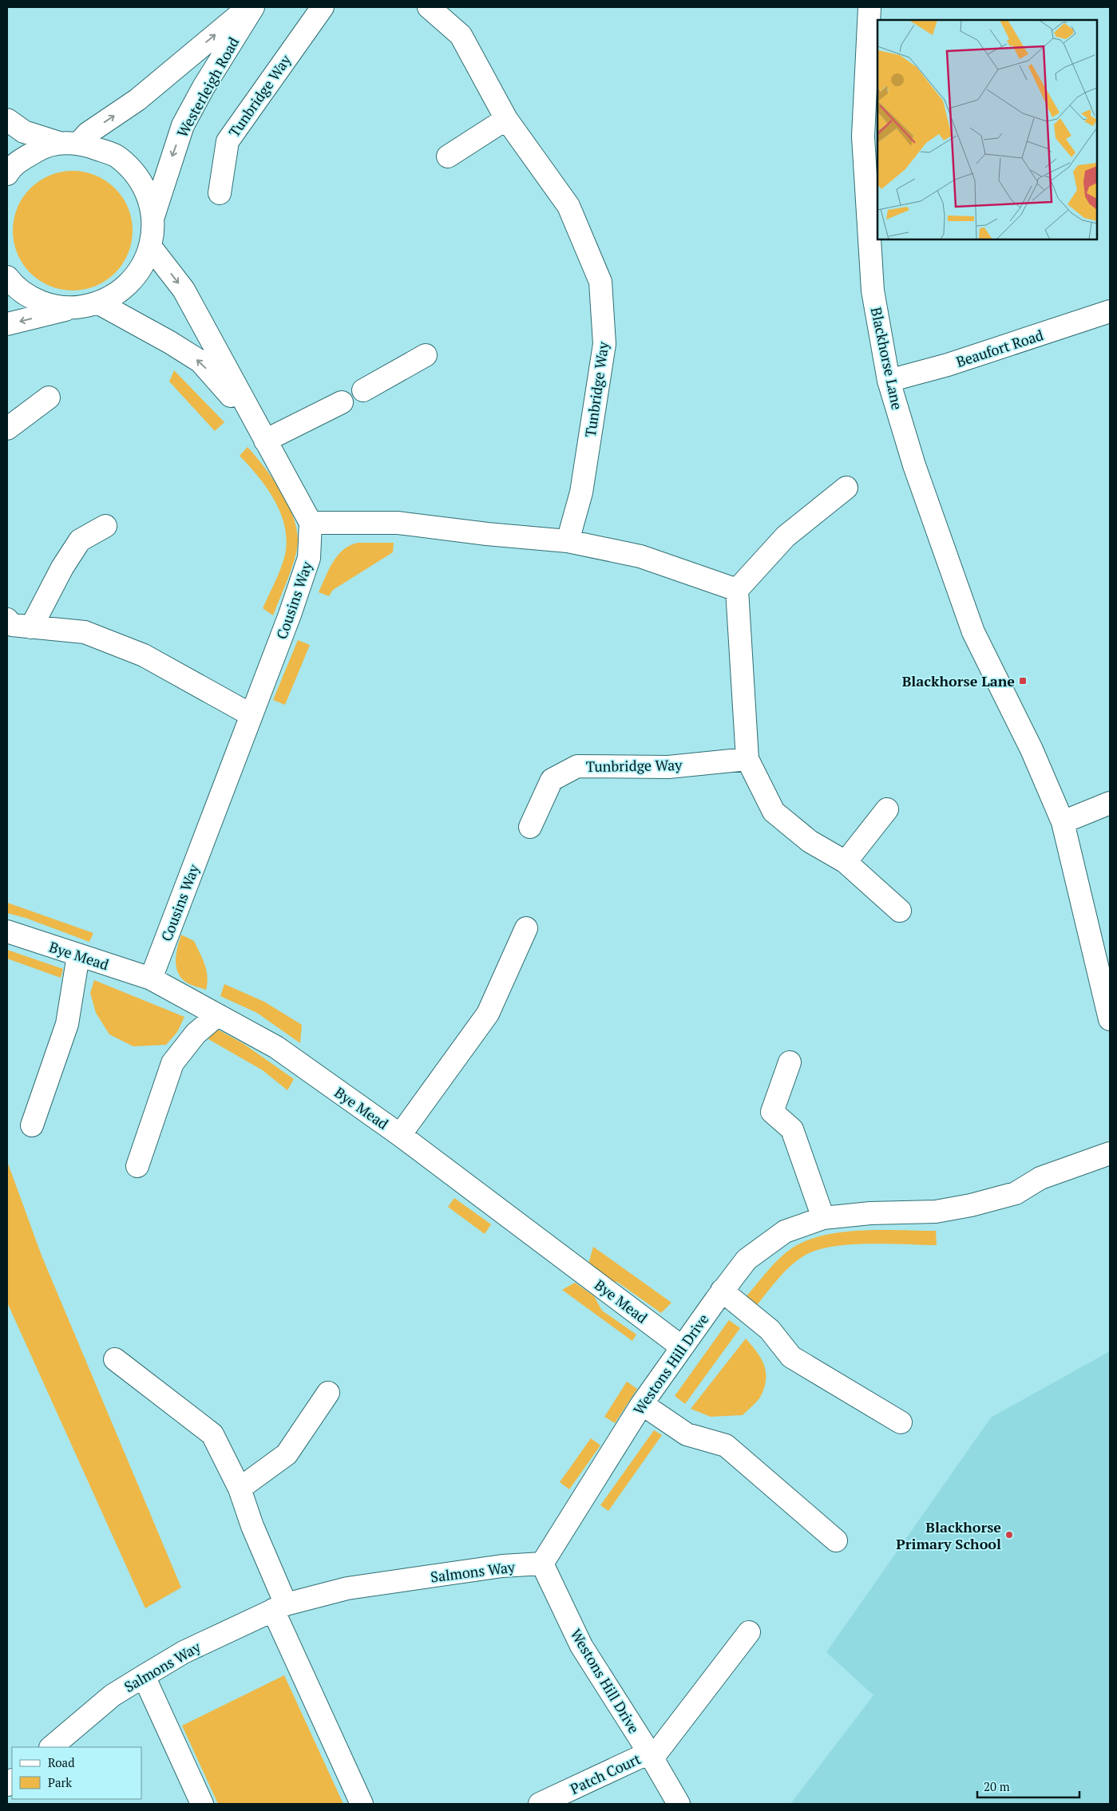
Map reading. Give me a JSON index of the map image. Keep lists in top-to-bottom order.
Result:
{
  "streets": {
    "street": [
      "Westerleigh Road",
      "Tunbridge Way",
      "Beaufort Road",
      "Blackhorse Lane",
      "Cousins Way",
      "Bye Mead",
      "Westons Hill Drive",
      "Salmons Way",
      "Patch Court"
    ]
  },
  "crossings": [
    ["Beaufort Road", "Blackhorse Lane"],
    ["Cousins Way", "Bye Mead"],
    ["Bye Mead", "Westons Hill Drive"],
    ["Westons Hill Drive", "Salmons Way"],
    ["Westons Hill Drive", "Patch Court"]
  ],
  "places": {
    "transit": ["Blackhorse Lane"],
    "other": ["Blackhorse Primary School"]
  },
  "legend": ["Road", "Park"],
  "scale_bar": "20 m"
}
